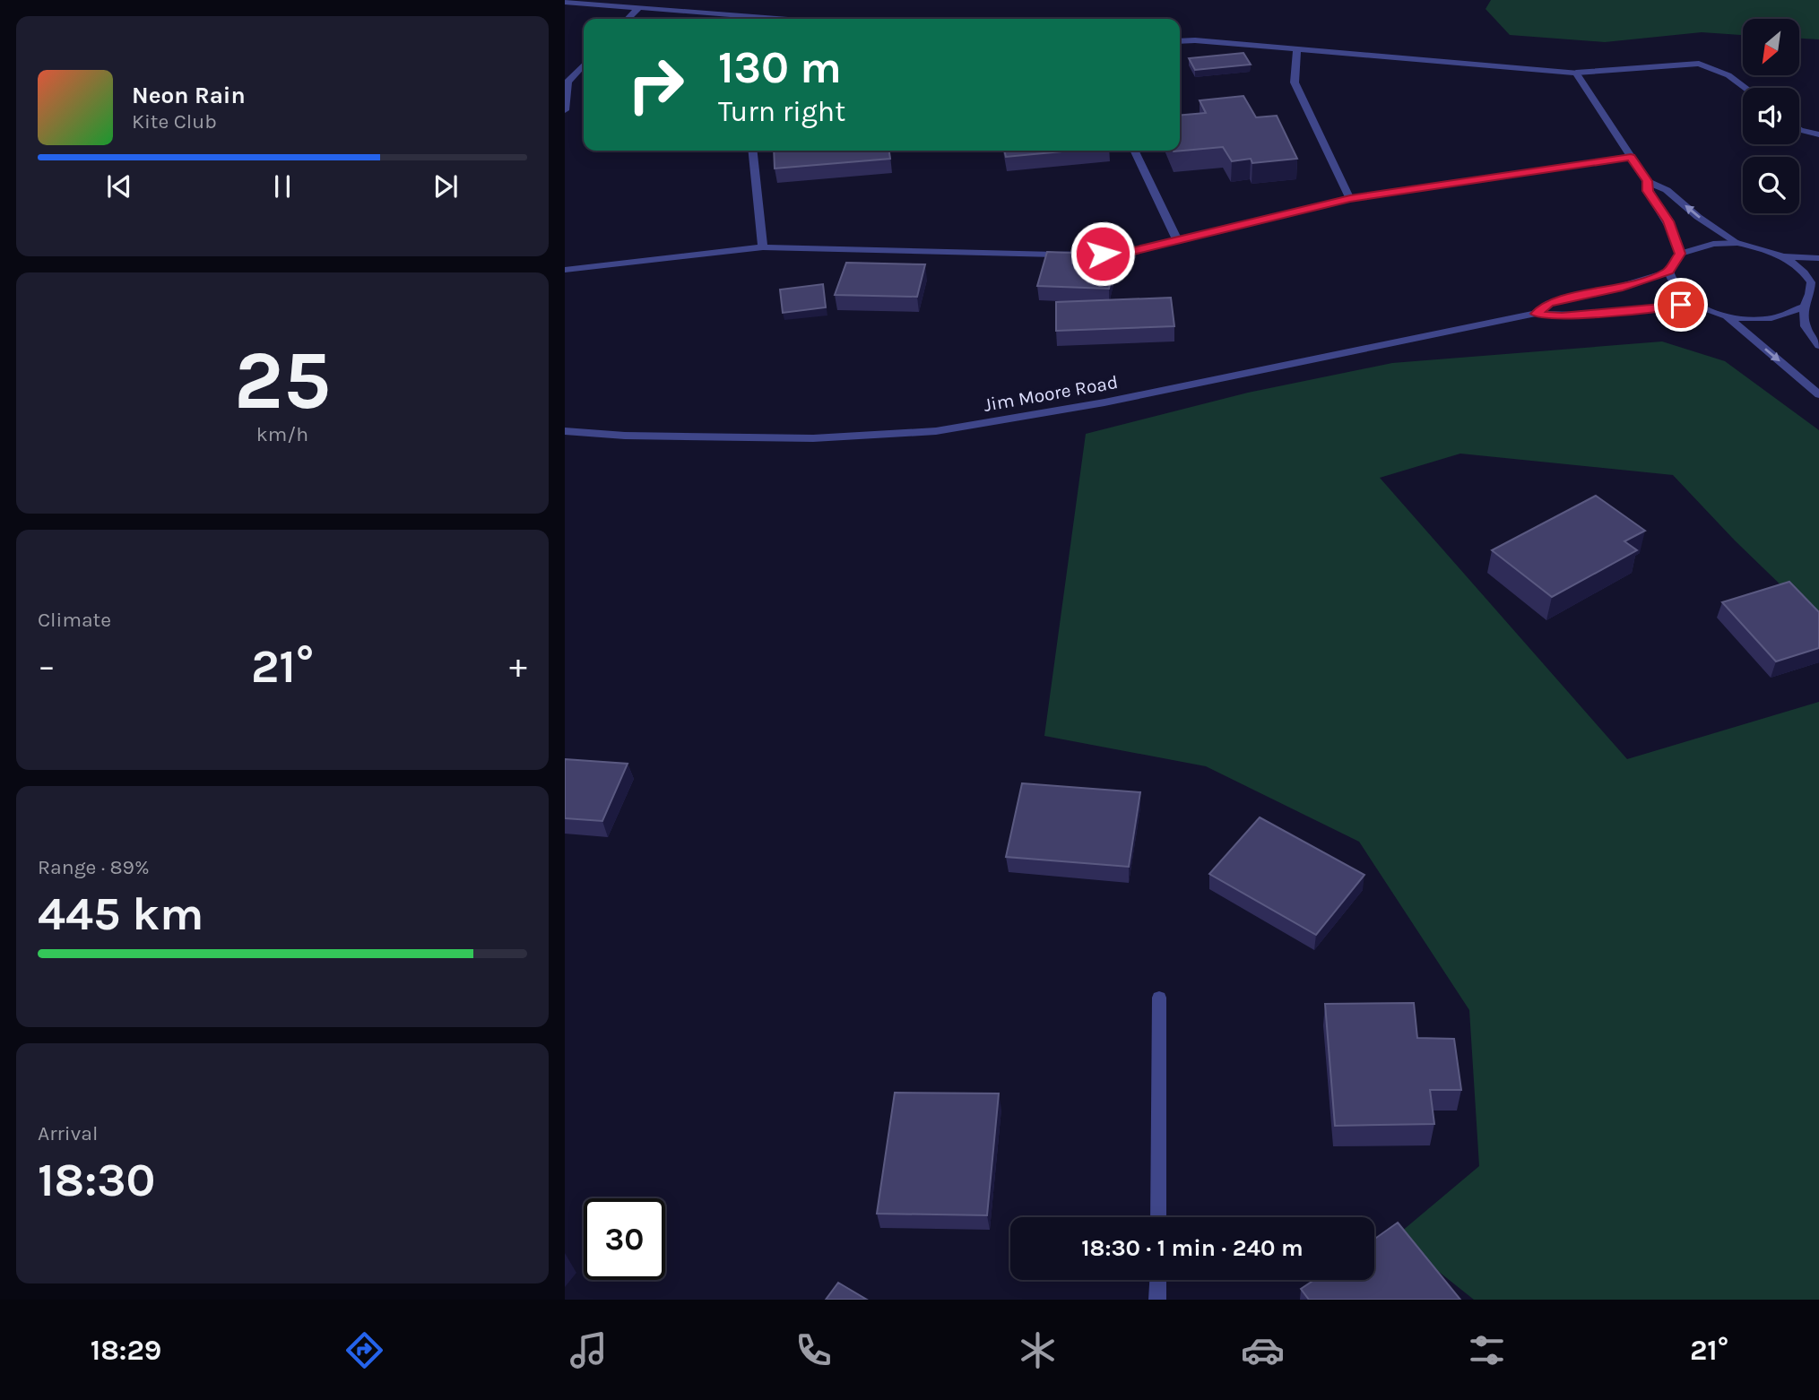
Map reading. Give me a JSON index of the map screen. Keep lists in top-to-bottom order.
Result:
{
  "streets": {
    "street": ["Jim Moore Road"]
  },
  "north": "bottom left",
  "page": {
    "turn": ["130 m", "Turn right"],
    "song": ["Neon Rain", "Kite Club"],
    "tile": [
      ["25", "km/h"],
      "Climate",
      ["Range · 89%", "445 km"],
      ["Arrival", "18:30"]
    ],
    "heat": ["−", "21°", "+"],
    "limit": "30",
    "trip": "18:30 · 1 min · 240 m",
    "tabs": ["18:29", "21°"]
  }
}
